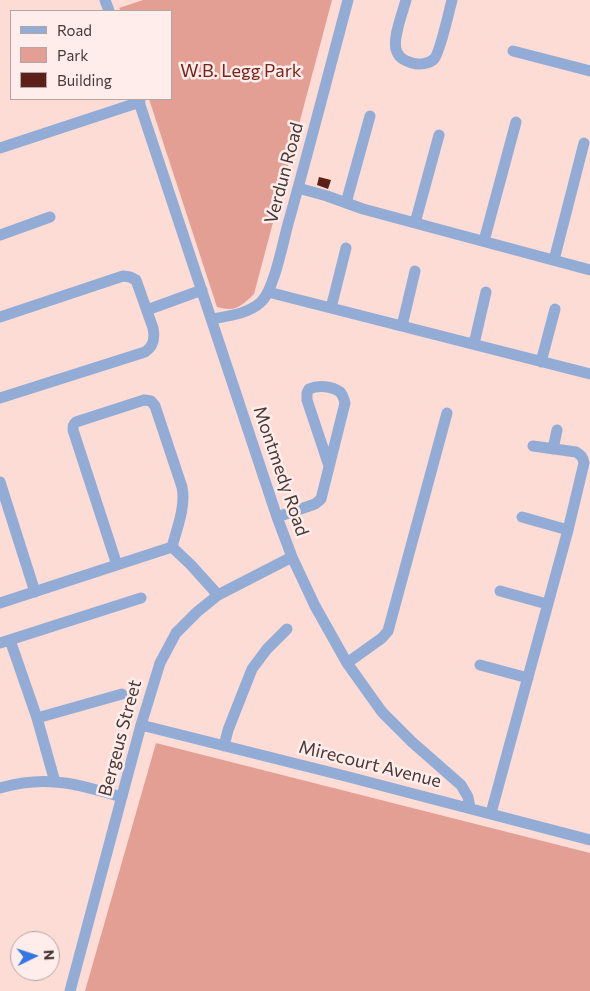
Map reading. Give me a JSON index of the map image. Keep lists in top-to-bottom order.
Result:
{
  "streets": {
    "street": [
      "Verdun Road",
      "Montmedy Road",
      "Bergeus Street",
      "Mirecourt Avenue"
    ]
  },
  "crossings": [
    ["Verdun Road", "Montmedy Road"],
    ["Montmedy Road", "Bergeus Street"],
    ["Montmedy Road", "Mirecourt Avenue"],
    ["Bergeus Street", "Mirecourt Avenue"]
  ],
  "parks": ["W.B. Legg Park"],
  "legend": ["Road", "Park", "Building"],
  "north": "right"
}
